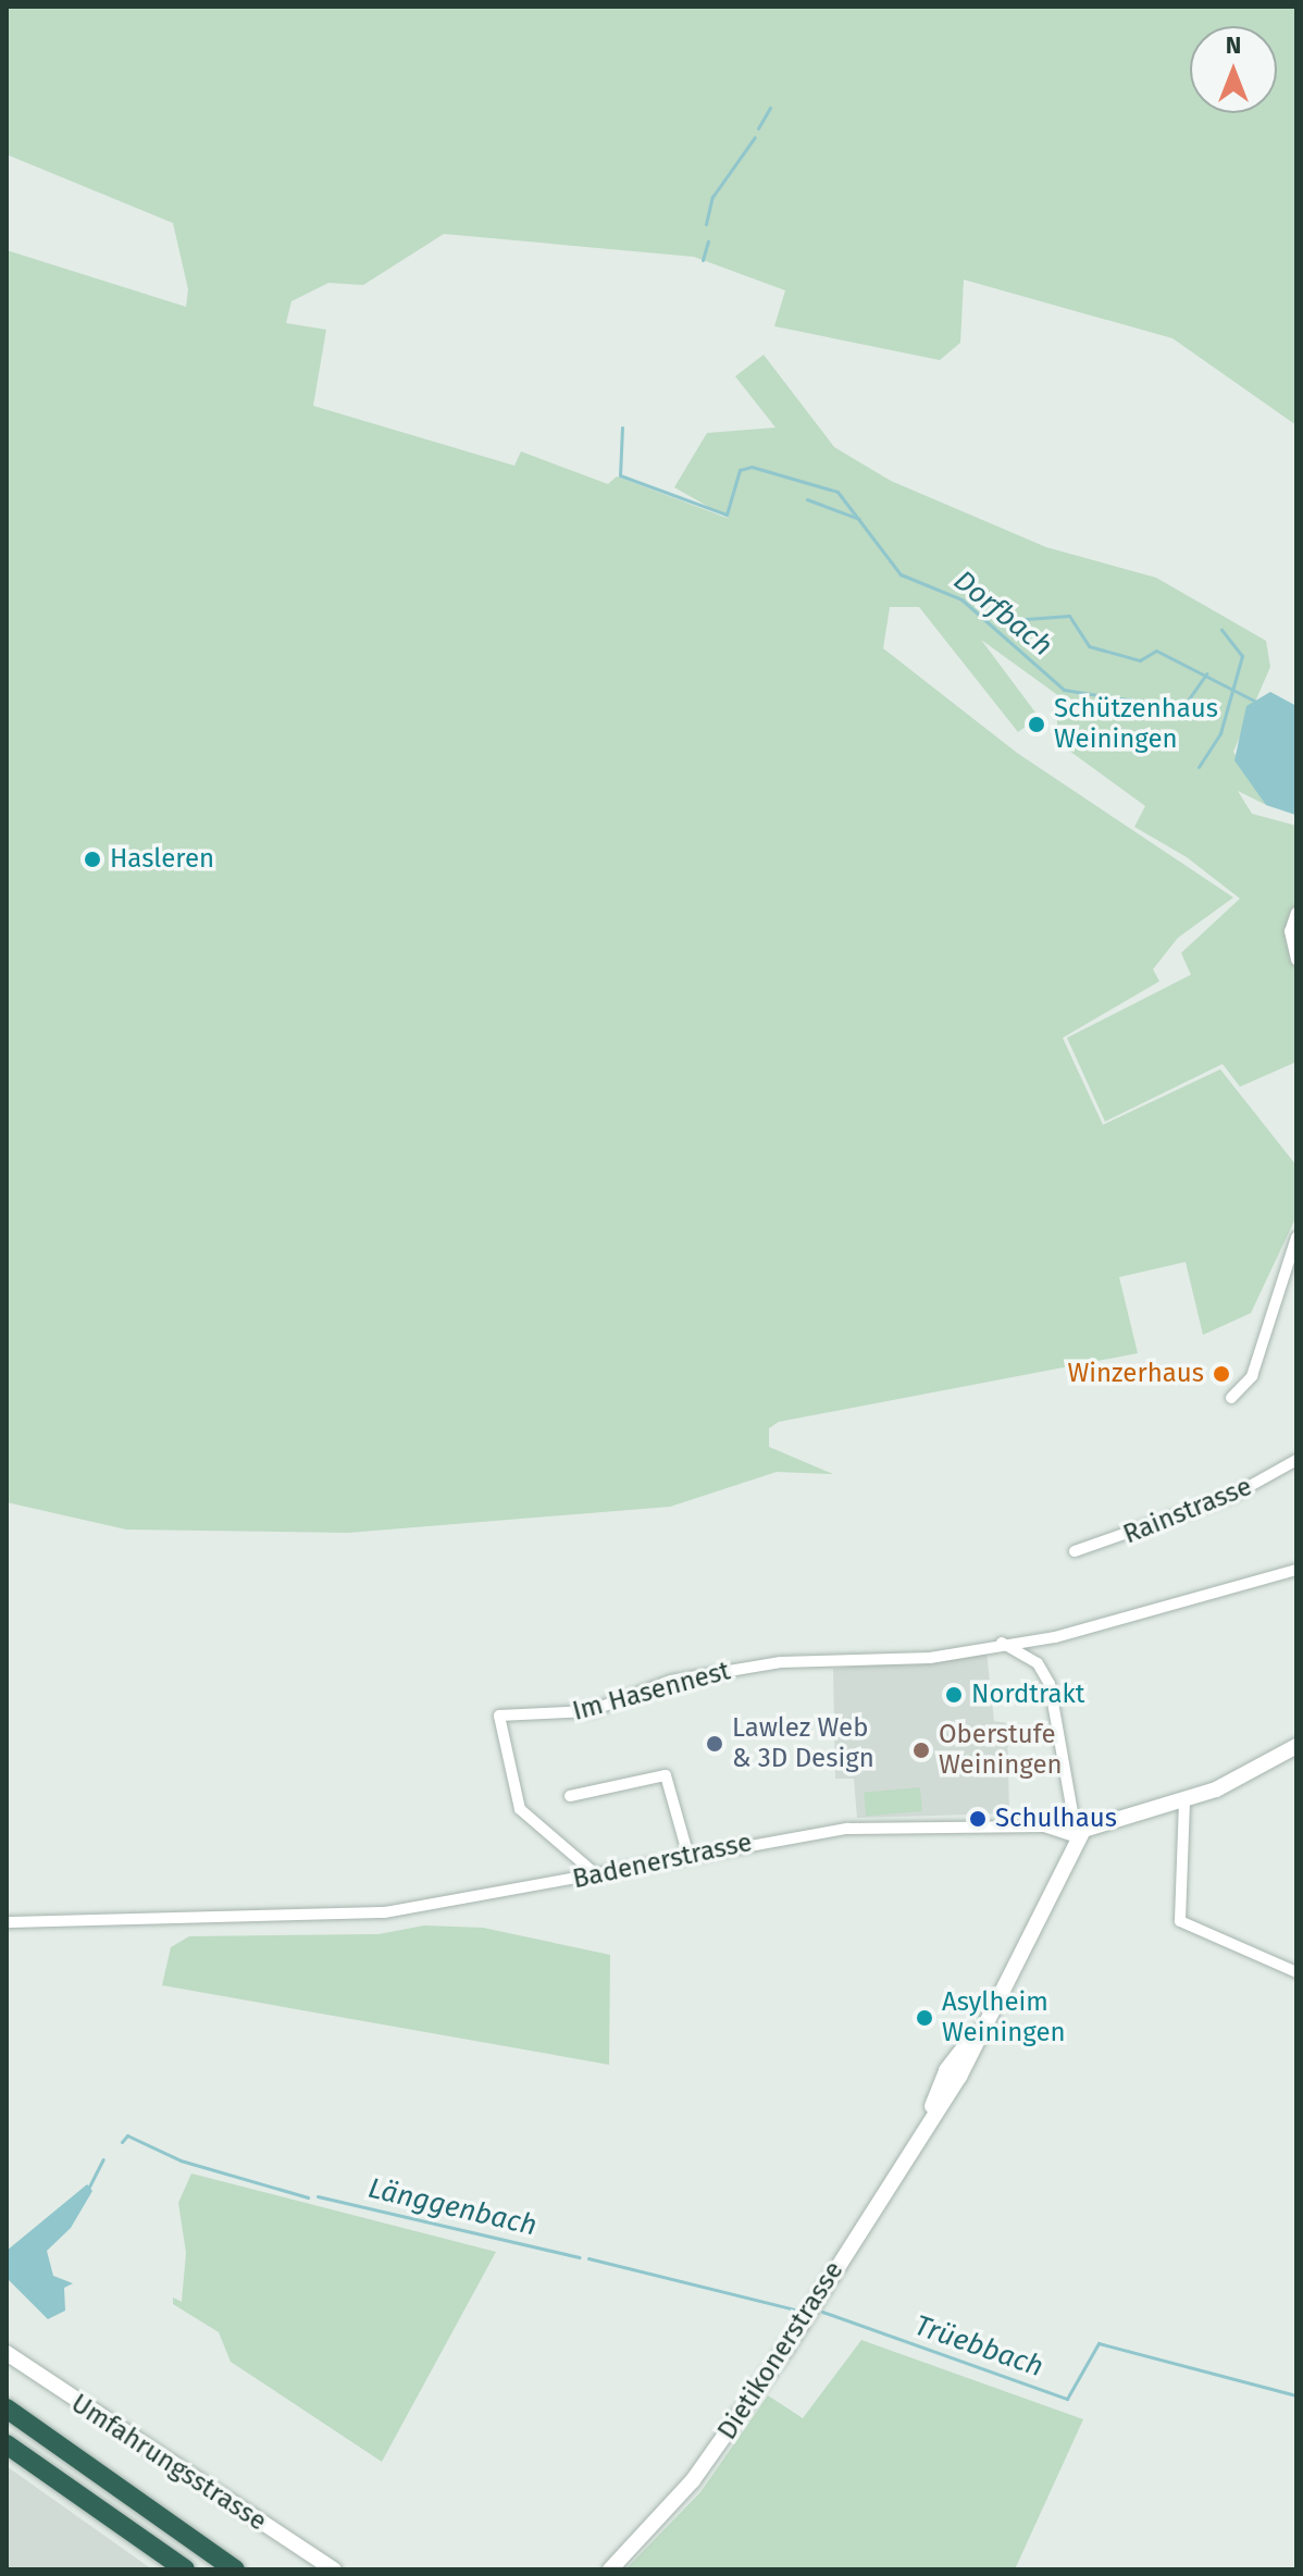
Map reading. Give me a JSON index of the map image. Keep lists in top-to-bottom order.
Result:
{
  "streets": {
    "street": [
      "Rainstrasse",
      "Im Hasennest",
      "Badenerstrasse",
      "Dietikonerstrasse",
      "Umfahrungsstrasse"
    ]
  },
  "crossings": [
    ["Im Hasennest", "Badenerstrasse"],
    ["Badenerstrasse", "Dietikonerstrasse"]
  ],
  "water": ["Dorfbach", "Länggenbach", "Trüebbach"],
  "places": [
    "Schützenhaus Weiningen",
    "Hasleren",
    "Winzerhaus",
    "Nordtrakt",
    "Lawlez Web & 3D Design",
    "Oberstufe Weiningen",
    "Schulhaus",
    "Asylheim Weiningen"
  ],
  "north": "top"
}
